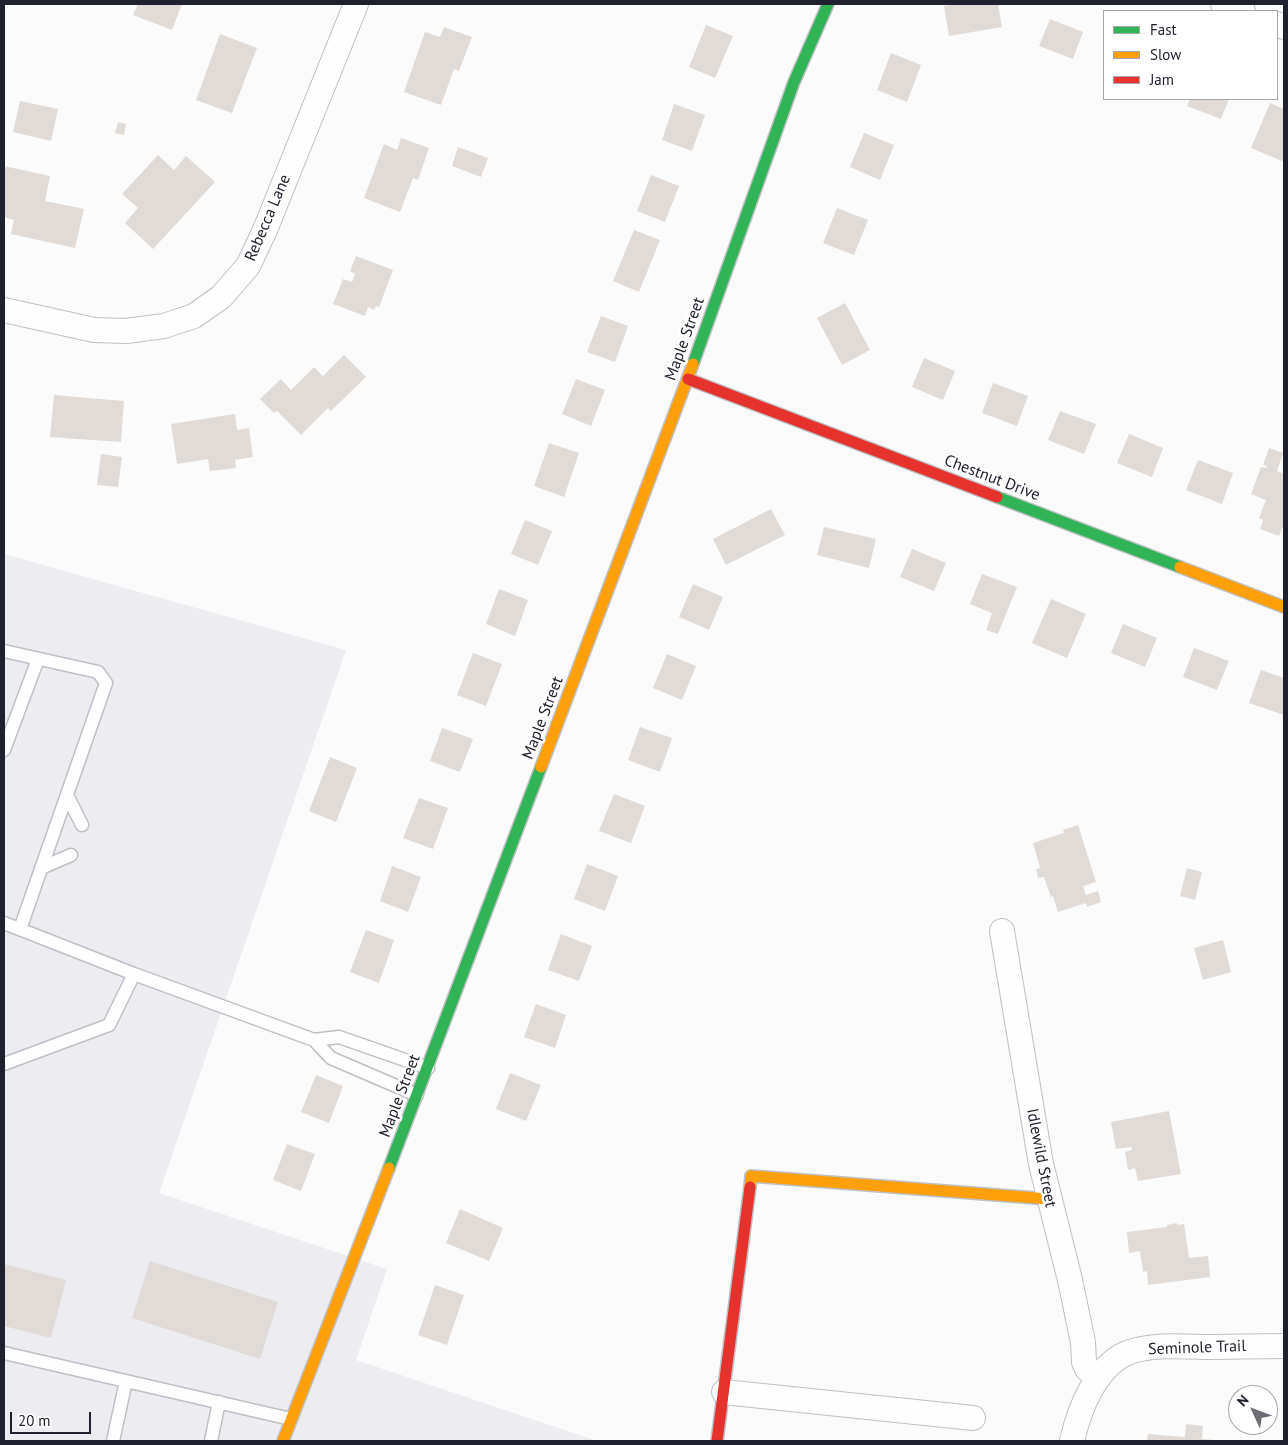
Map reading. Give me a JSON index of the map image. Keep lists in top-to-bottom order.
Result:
{
  "streets": {
    "street": [
      "Rebecca Lane",
      "Maple Street",
      "Chestnut Drive",
      "Idlewild Street",
      "Seminole Trail"
    ]
  },
  "crossings": [
    ["Maple Street", "Chestnut Drive"],
    ["Idlewild Street", "Seminole Trail"]
  ],
  "legend": ["Fast", "Slow", "Jam"],
  "scale_bar": "20 m",
  "north": "top left"
}
